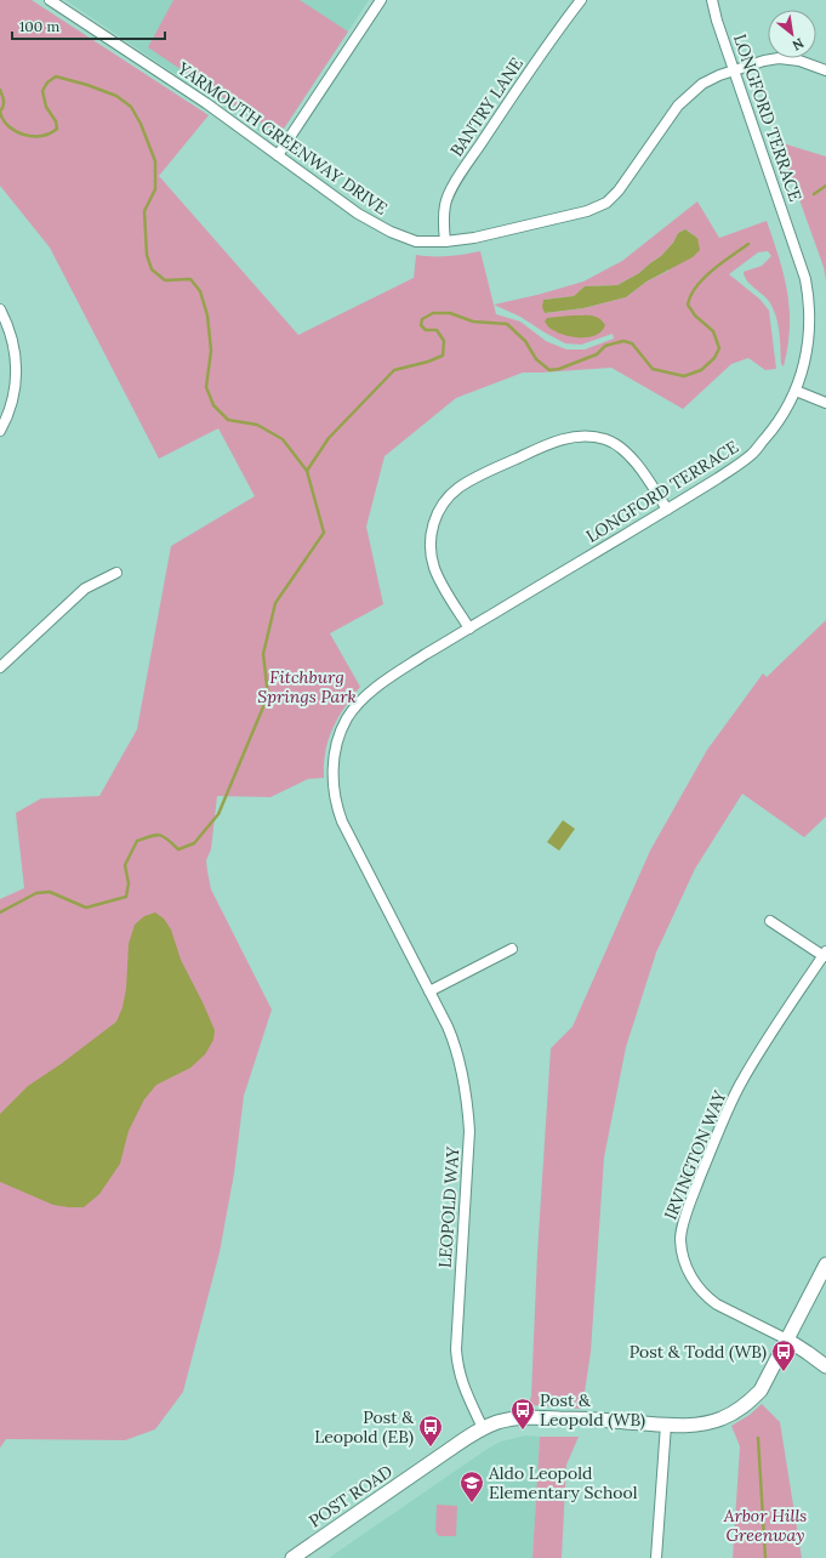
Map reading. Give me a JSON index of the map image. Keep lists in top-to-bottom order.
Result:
{
  "streets": {
    "street": [
      "BANTRY LANE",
      "LONGFORD TERRACE",
      "YARMOUTH GREENWAY DRIVE",
      "IRVINGTON WAY",
      "LEOPOLD WAY",
      "POST ROAD"
    ]
  },
  "crossings": [
    ["BANTRY LANE", "YARMOUTH GREENWAY DRIVE"],
    ["LONGFORD TERRACE", "YARMOUTH GREENWAY DRIVE"],
    ["LONGFORD TERRACE", "LEOPOLD WAY"],
    ["IRVINGTON WAY", "POST ROAD"],
    ["LEOPOLD WAY", "POST ROAD"]
  ],
  "parks": ["Fitchburg Springs Park", "Arbor Hills Greenway"],
  "places": {
    "bus stop": ["Post & Todd (WB)", "Post & Leopold (WB)", "Post & Leopold (EB)"],
    "school or university": ["Aldo Leopold Elementary School"]
  },
  "scale_bar": "100 m",
  "north": "bottom right"
}
